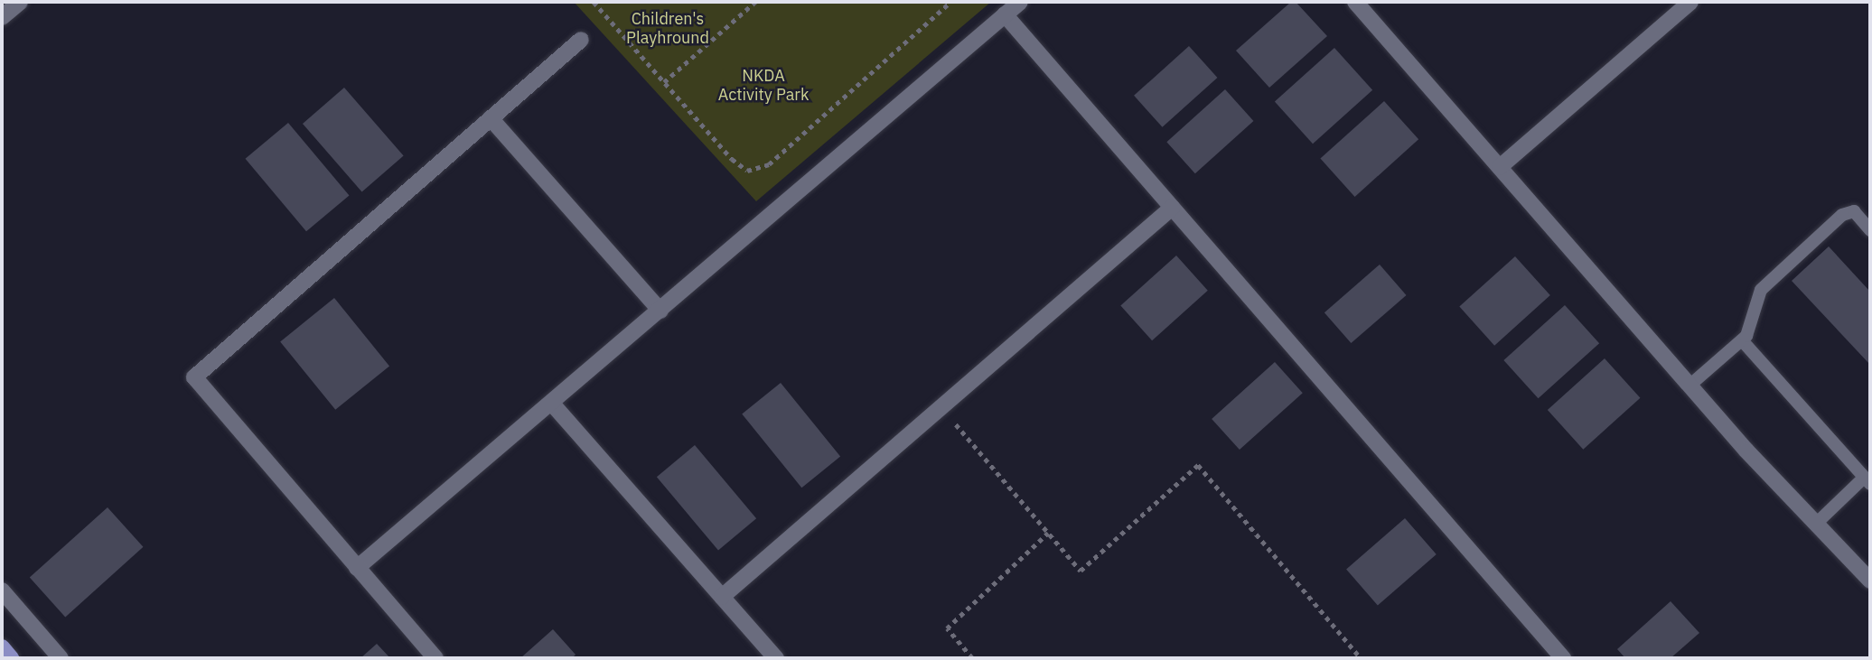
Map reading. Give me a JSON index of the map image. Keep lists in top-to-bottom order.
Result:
{
  "parks": ["Children's Playhround", "NKDA Activity Park"]
}
